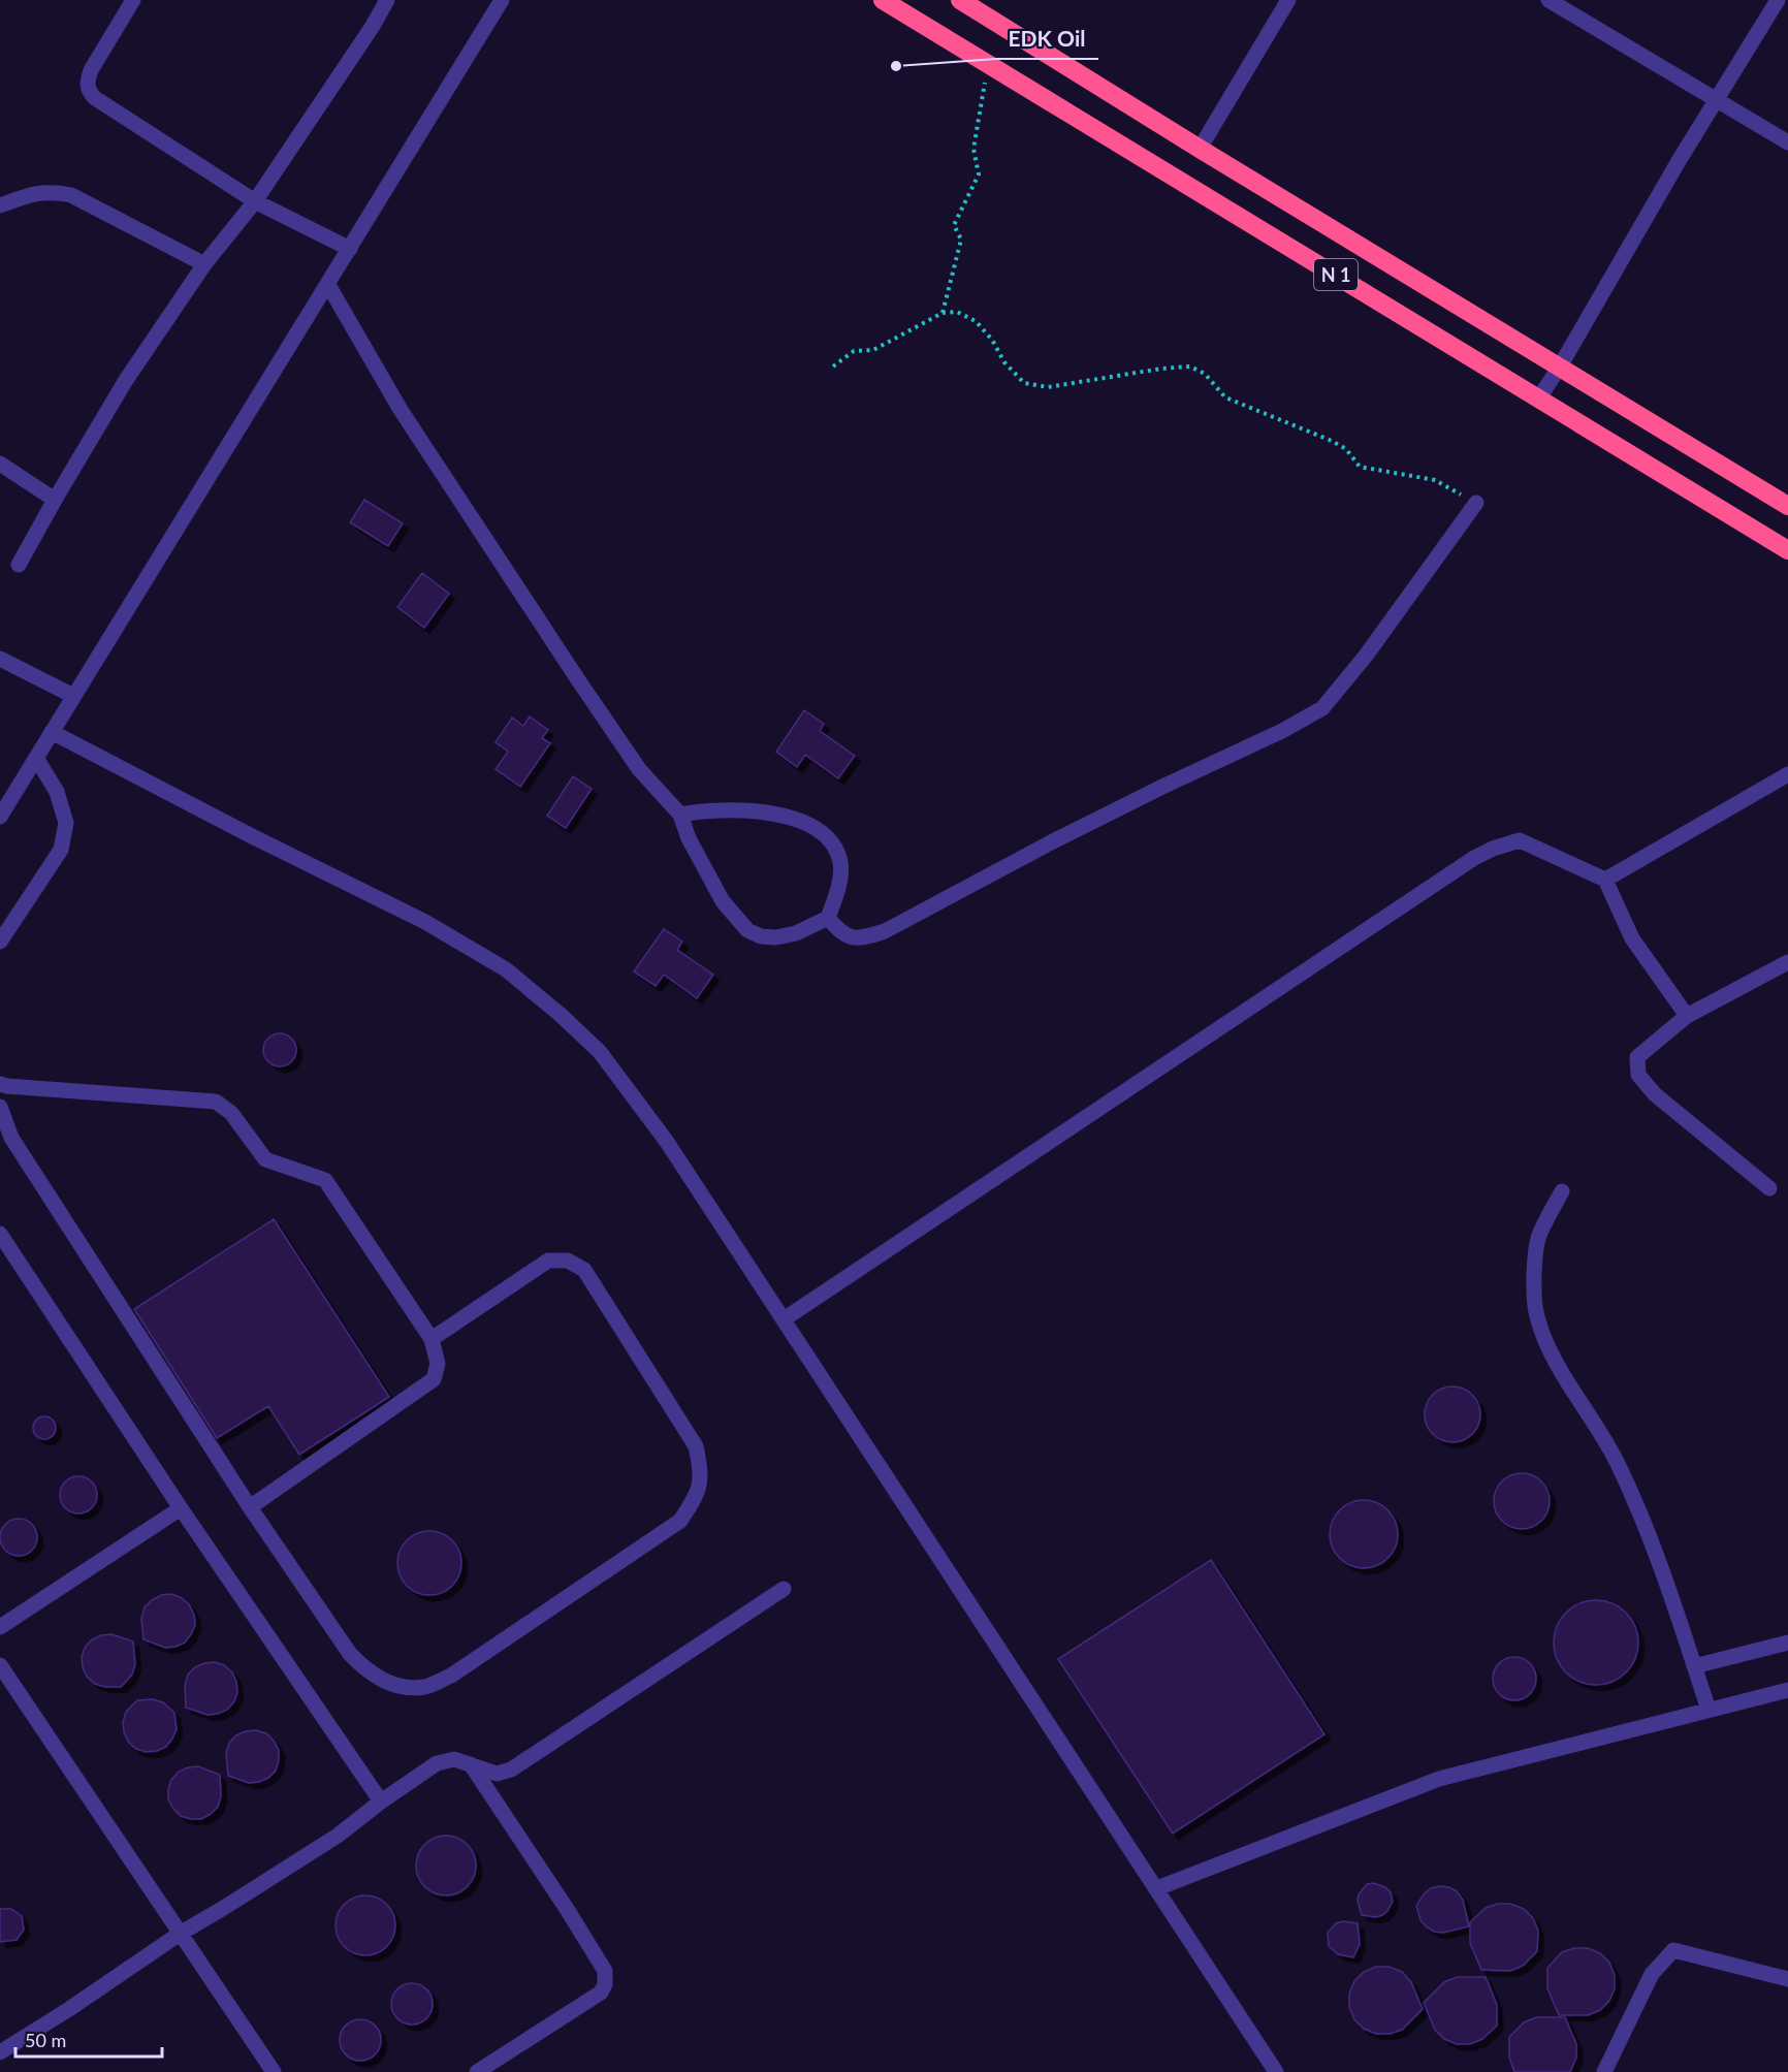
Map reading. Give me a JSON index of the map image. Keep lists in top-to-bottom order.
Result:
{
  "streets": {
    "highway": ["N 1"]
  },
  "places": ["EDK Oil"],
  "scale_bar": "50 m"
}
